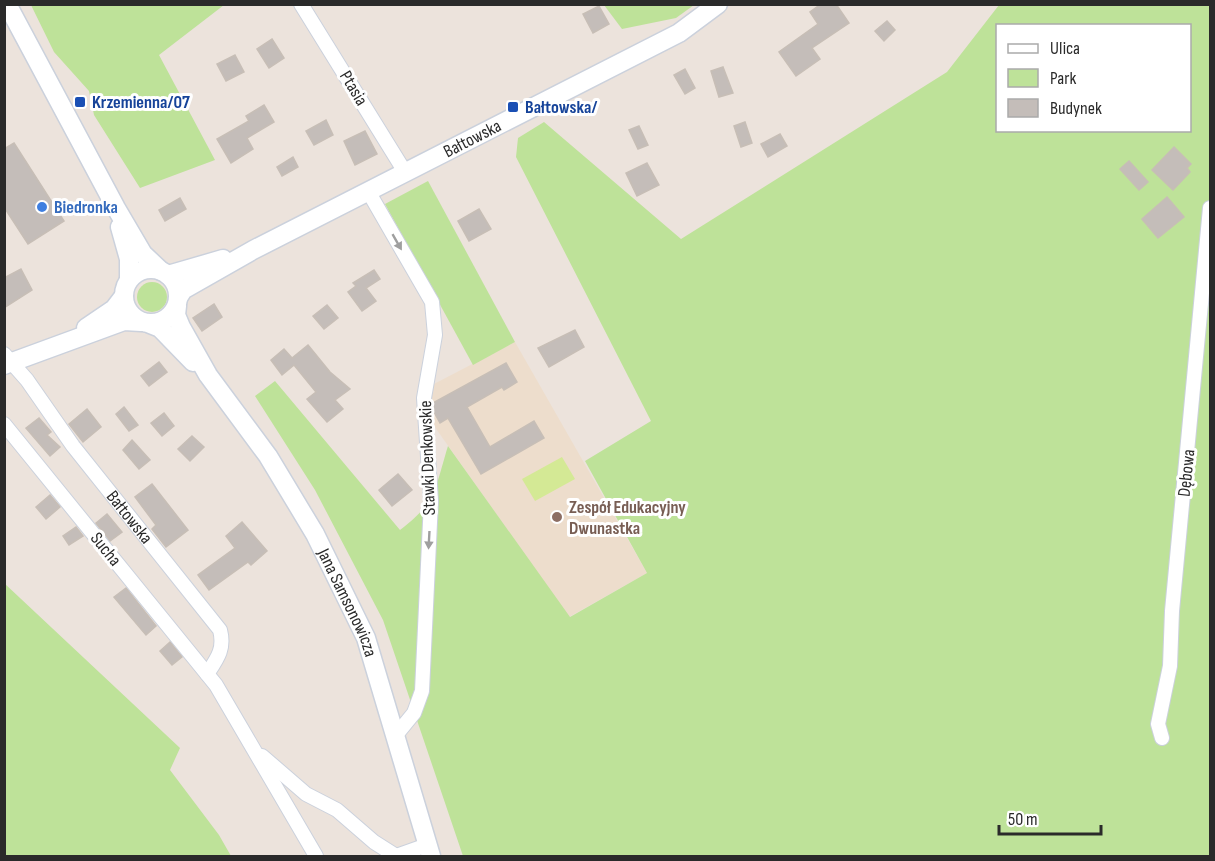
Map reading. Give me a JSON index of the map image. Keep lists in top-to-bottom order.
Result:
{
  "streets": {
    "main road": ["Bałtowska", "Jana Samsonowicza"],
    "street": [
      "Ptasia",
      "Stawki Denkowskie",
      "Dębowa",
      "Sucha"
    ]
  },
  "crossings": [
    ["Ptasia", "Bałtowska"],
    ["Bałtowska", "Stawki Denkowskie"],
    ["Bałtowska", "Sucha"],
    ["Bałtowska", "Jana Samsonowicza"],
    ["Stawki Denkowskie", "Jana Samsonowicza"]
  ],
  "one_way": ["Stawki Denkowskie"],
  "places": {
    "transit": ["Krzemienna/07", "Bałtowska/"],
    "other": ["Biedronka", "Zespół Edukacyjny Dwunastka"]
  },
  "legend": ["Ulica", "Park", "Budynek"],
  "scale_bar": "50 m"
}
